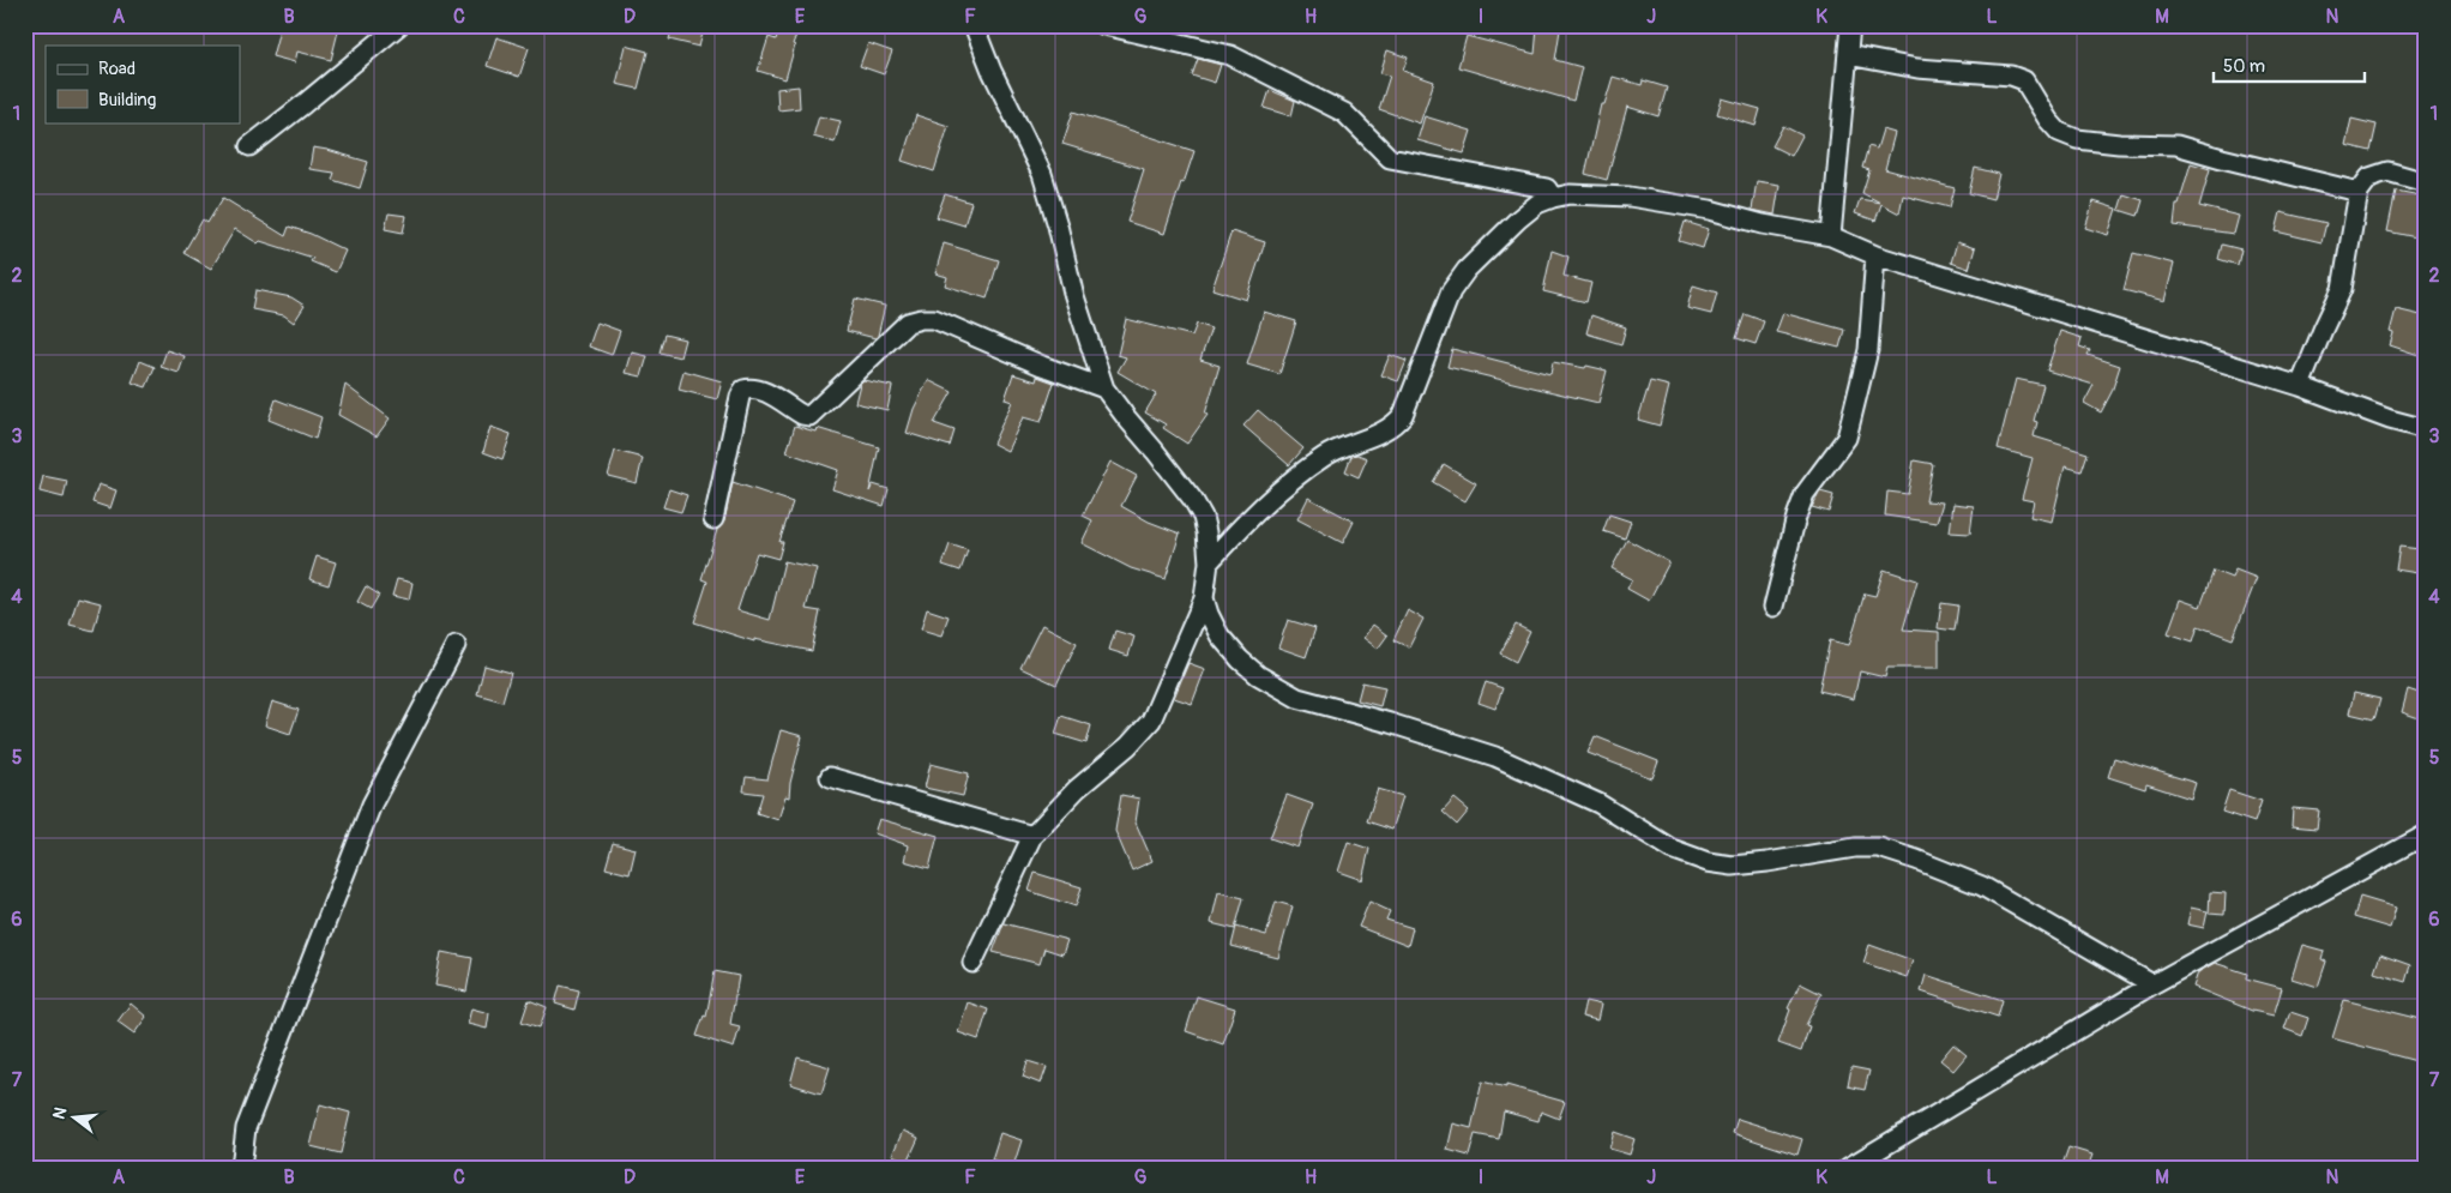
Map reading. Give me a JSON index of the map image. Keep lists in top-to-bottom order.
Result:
{
  "legend": ["Road", "Building"],
  "scale_bar": "50 m",
  "north": "left",
  "grid": {
    "columns": [
      "A",
      "B",
      "C",
      "D",
      "E",
      "F",
      "G",
      "H",
      "I",
      "J",
      "K",
      "L",
      "M",
      "N"
    ],
    "rows": [
      "1",
      "2",
      "3",
      "4",
      "5",
      "6",
      "7"
    ]
  }
}
